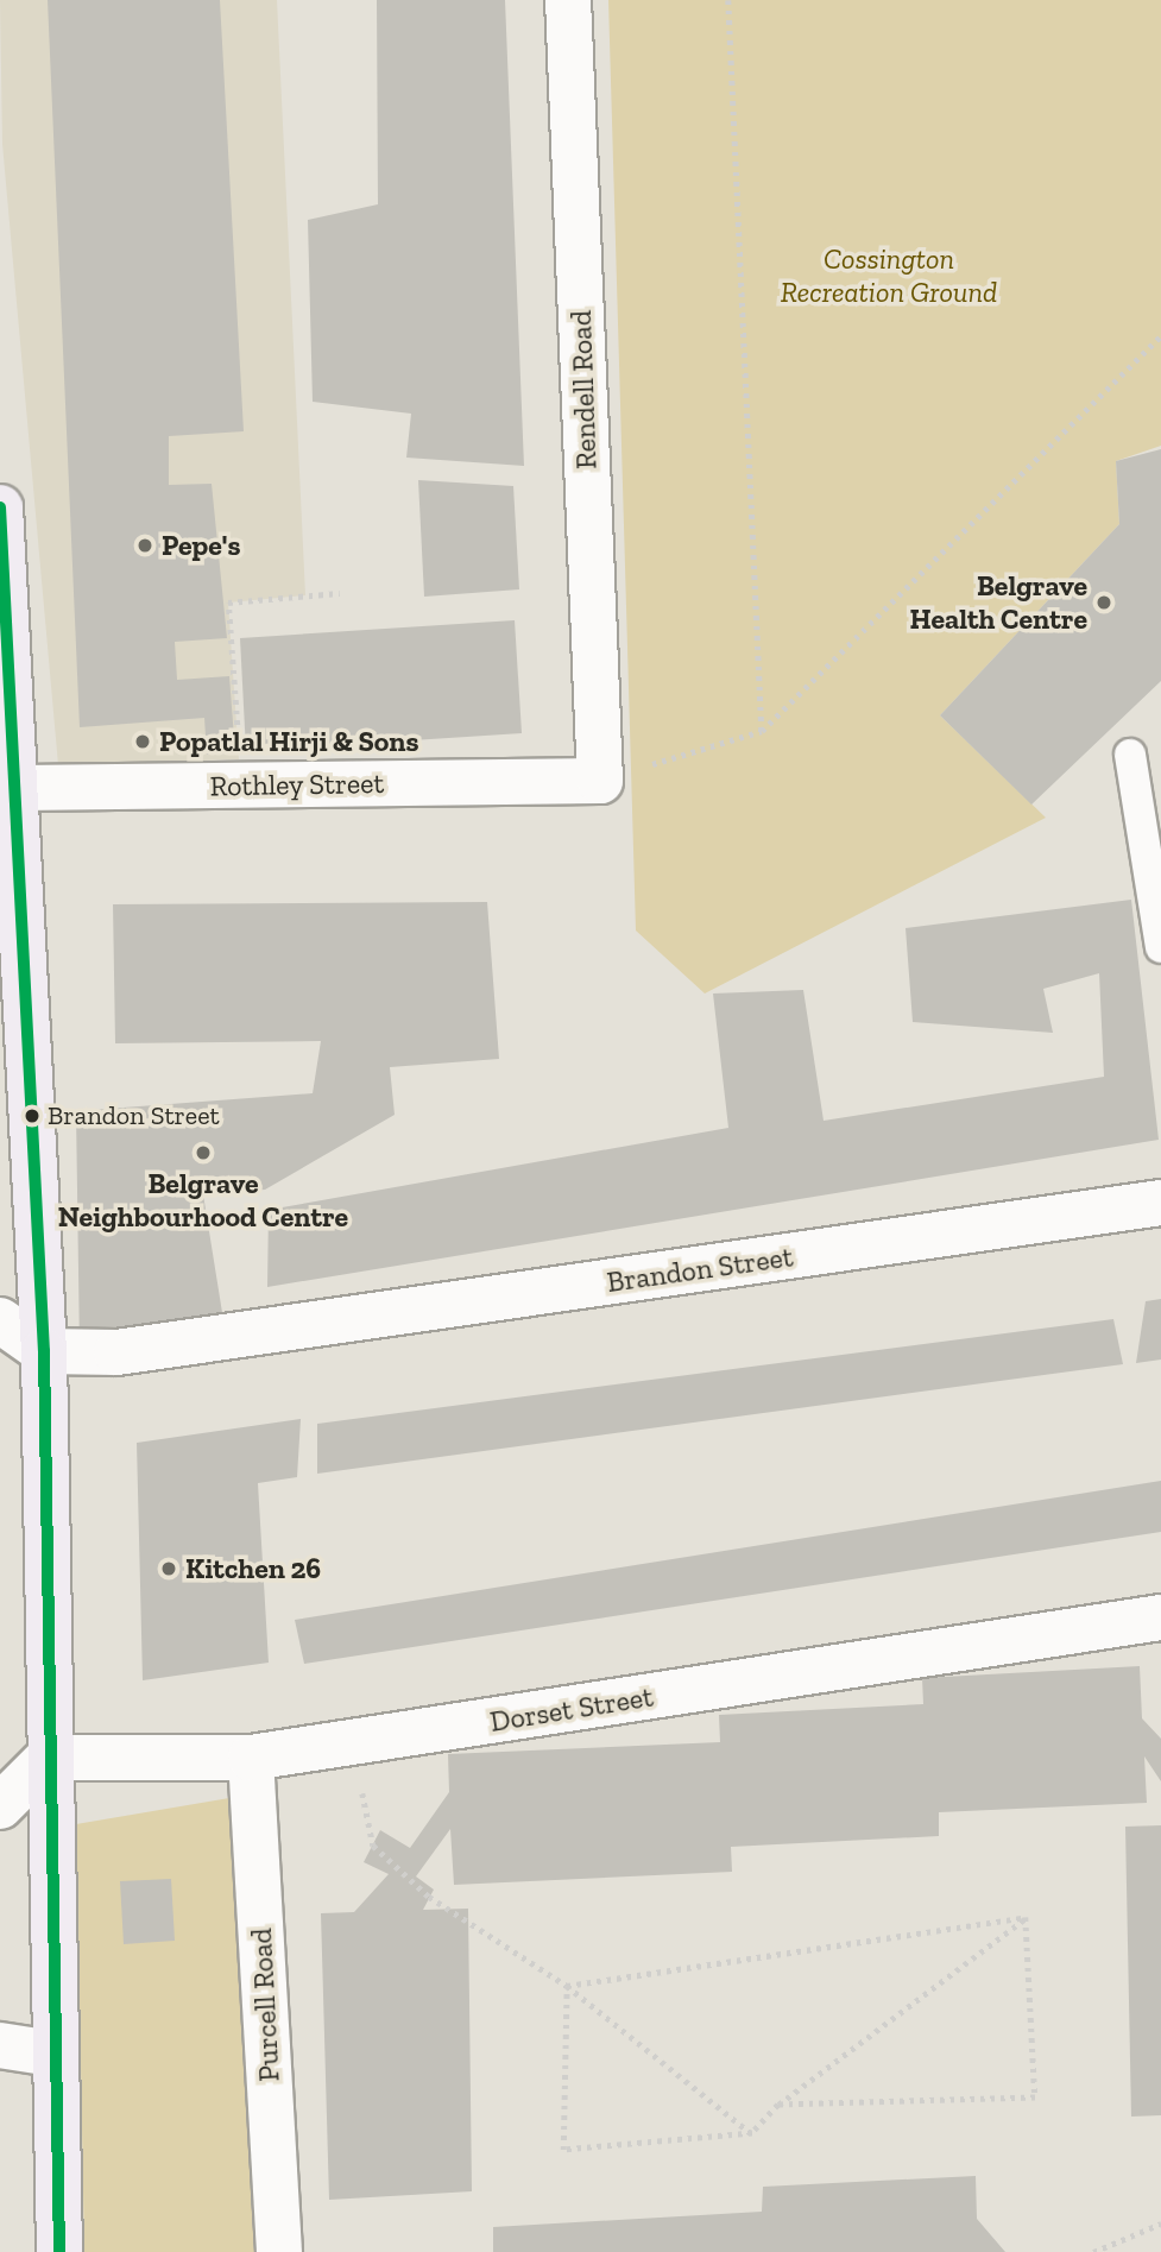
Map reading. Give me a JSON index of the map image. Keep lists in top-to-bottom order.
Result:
{
  "streets": {
    "street": [
      "Rendell Road",
      "Rothley Street",
      "Brandon Street",
      "Dorset Street",
      "Purcell Road"
    ]
  },
  "crossings": [
    ["Rendell Road", "Rothley Street"],
    ["Dorset Street", "Purcell Road"]
  ],
  "parks": ["Cossington Recreation Ground"],
  "places": [
    "Pepe's",
    "Belgrave Health Centre",
    "Popatlal Hirji & Sons",
    "Brandon Street",
    "Belgrave Neighbourhood Centre",
    "Kitchen 26"
  ]
}
